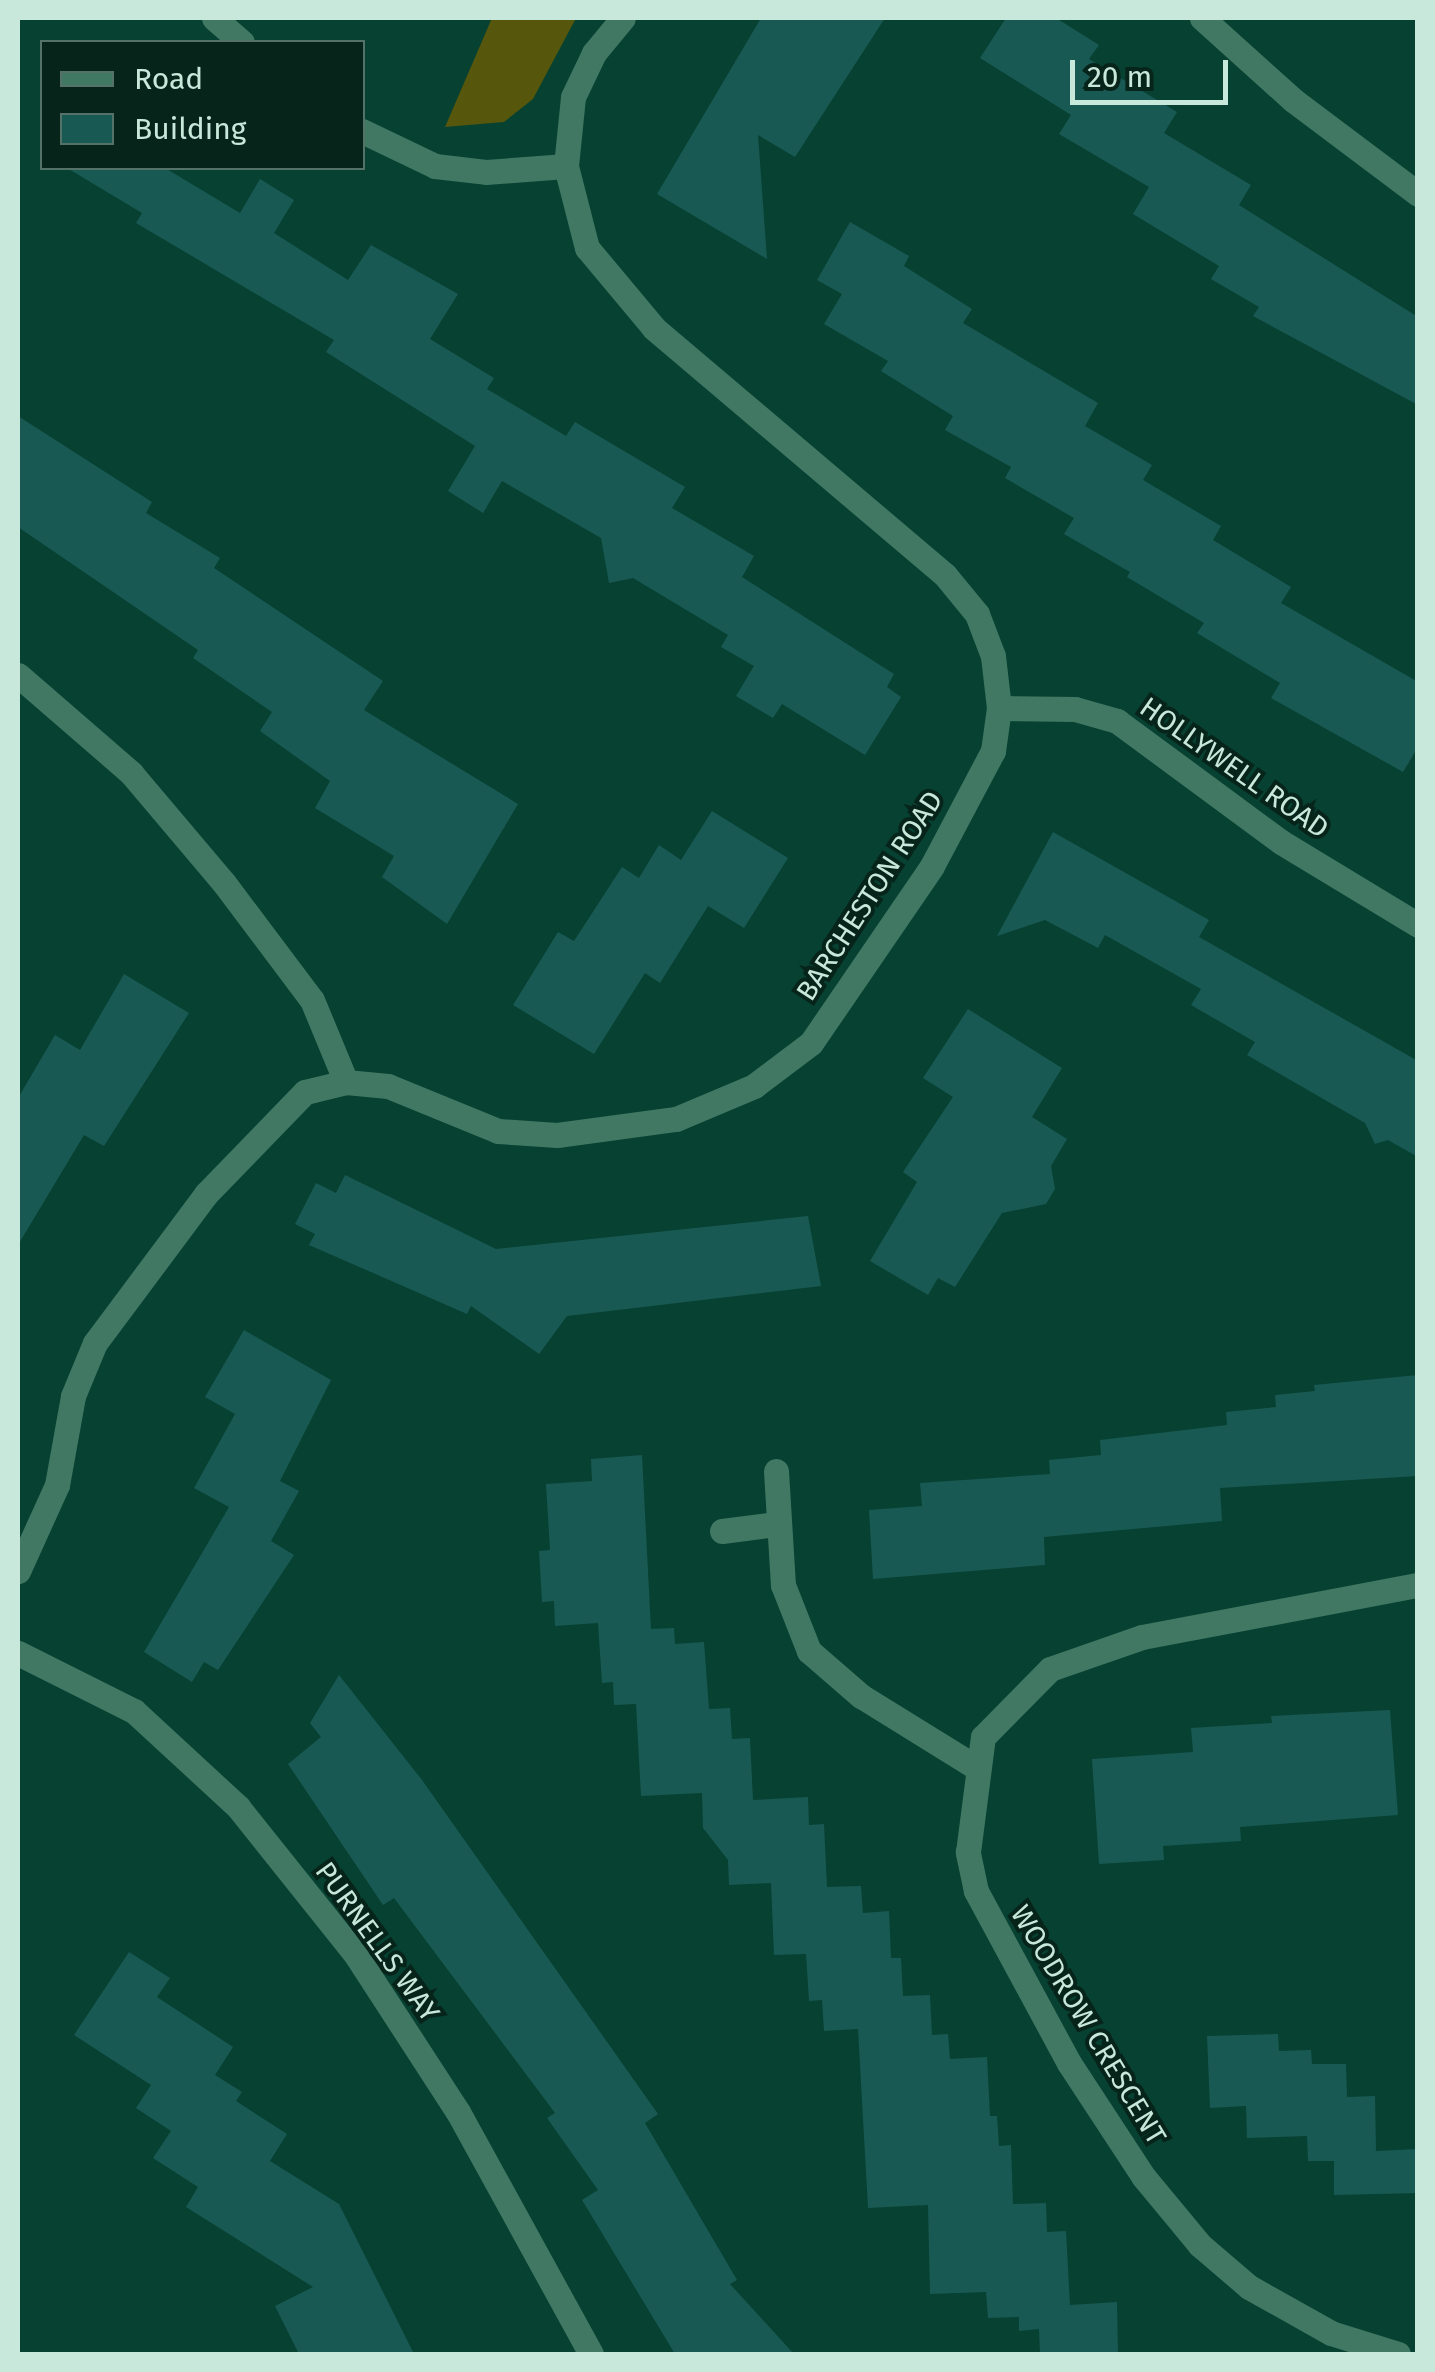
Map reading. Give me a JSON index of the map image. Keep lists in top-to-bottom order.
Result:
{
  "streets": {
    "street": [
      "HOLLYWELL ROAD",
      "BARCHESTON ROAD",
      "PURNELLS WAY",
      "WOODROW CRESCENT"
    ]
  },
  "crossings": [
    ["HOLLYWELL ROAD", "BARCHESTON ROAD"]
  ],
  "legend": ["Road", "Building"],
  "scale_bar": "20 m"
}
